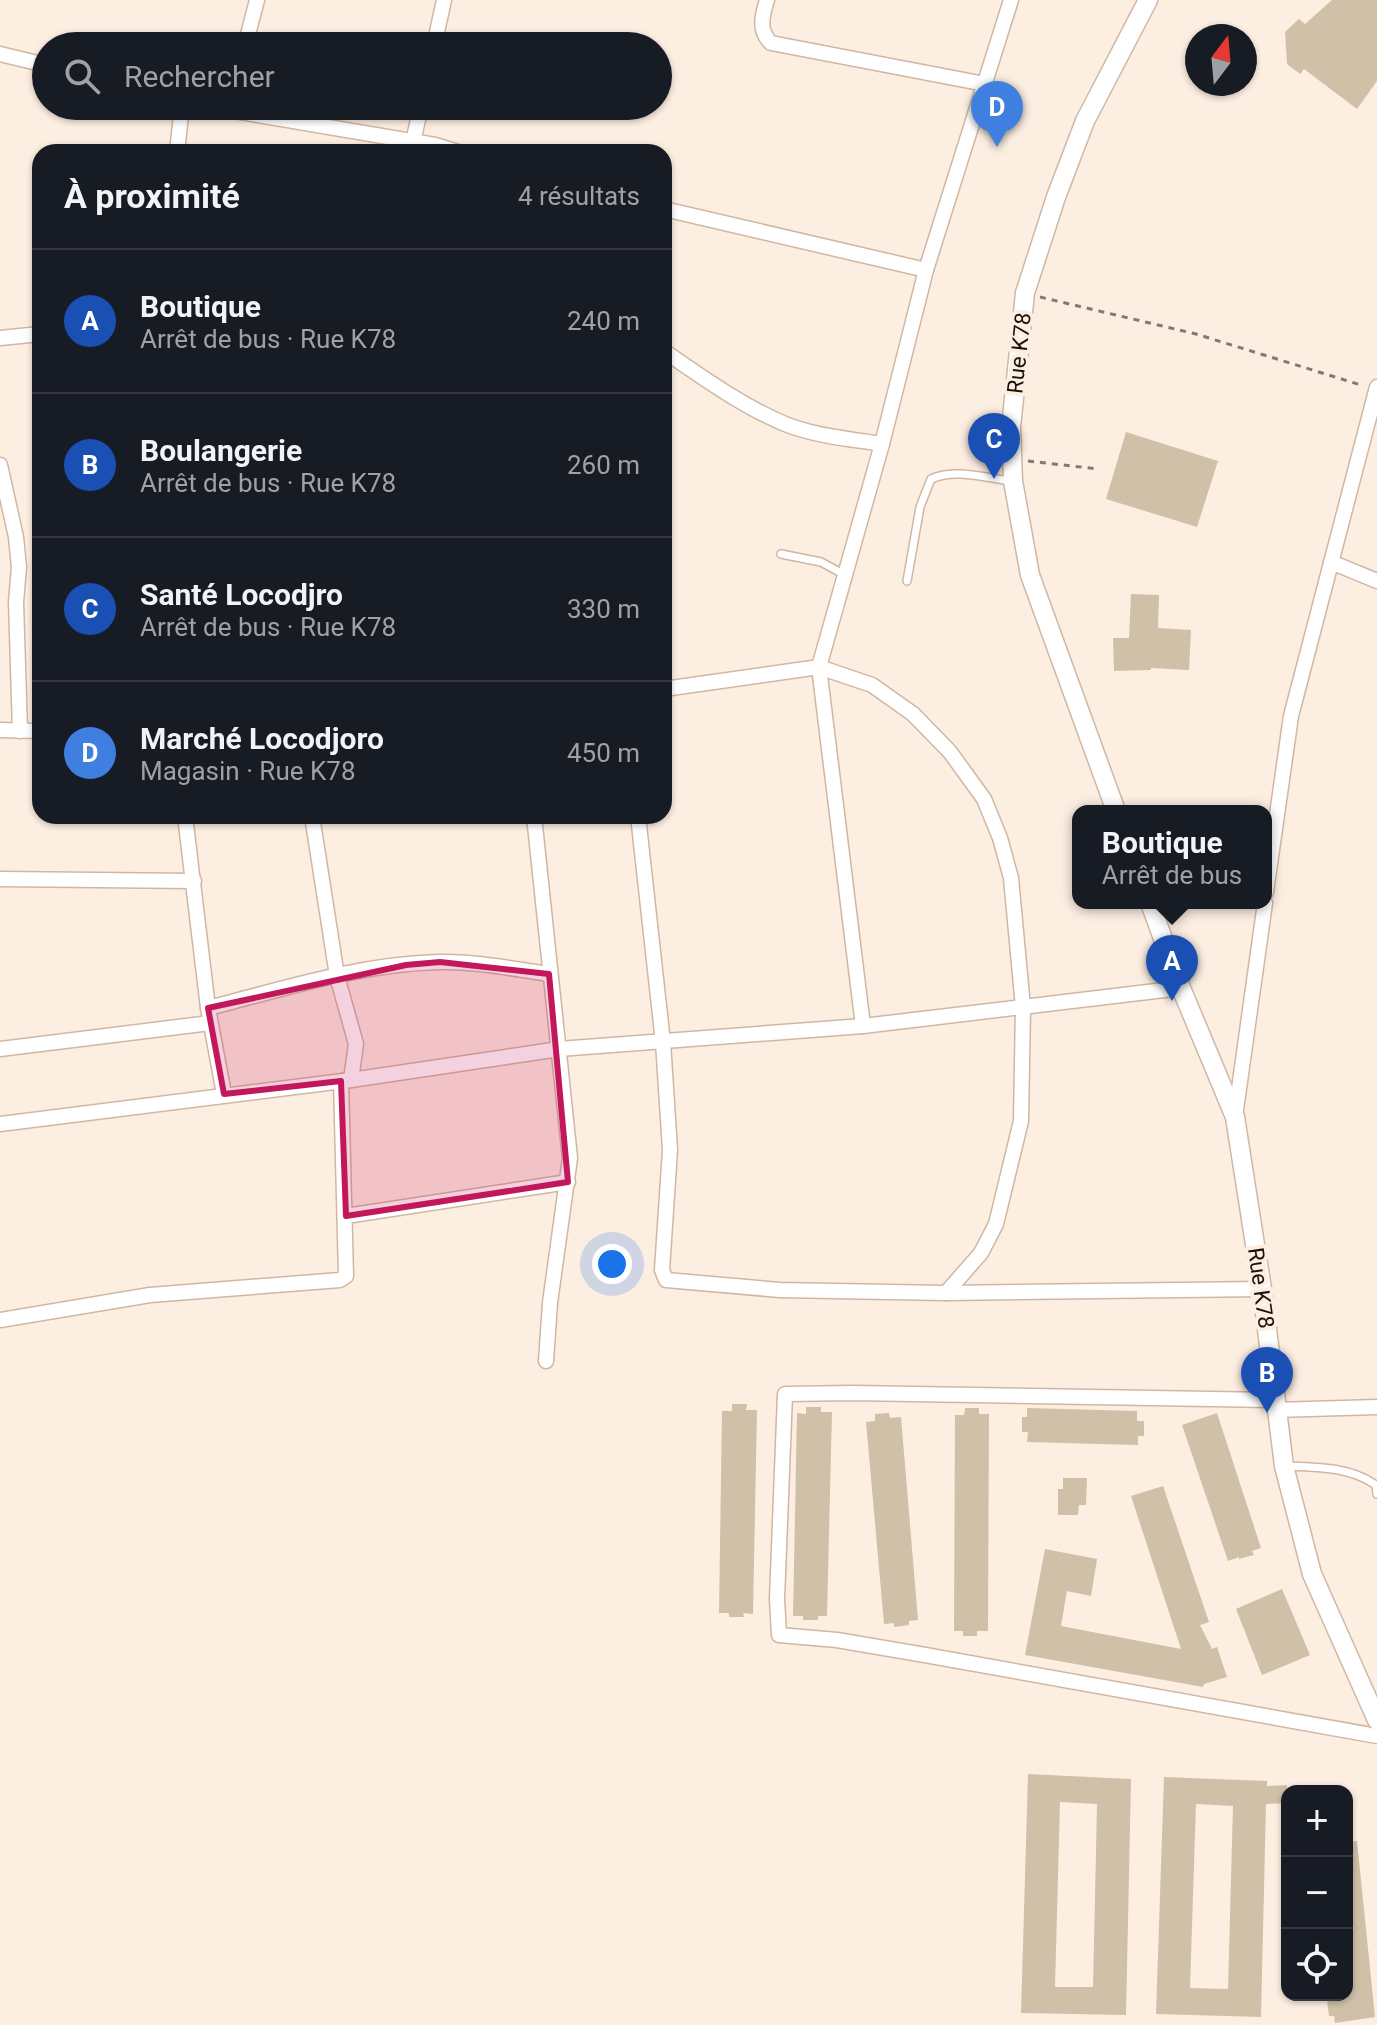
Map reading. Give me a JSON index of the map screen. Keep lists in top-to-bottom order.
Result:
{
  "streets": {
    "street": ["Rue K78"]
  },
  "north": "top",
  "page": {
    "search": "Rechercher",
    "pins": [
      "D",
      "C",
      "A",
      "B"
    ],
    "heading": ["À proximité", "4 résultats"],
    "list": [
      {
        "mark": "A",
        "name": "Boutique",
        "note": "Arrêt de bus · Rue K78",
        "value": "240 m"
      },
      {
        "mark": "B",
        "name": "Boulangerie",
        "note": "Arrêt de bus · Rue K78",
        "value": "260 m"
      },
      {
        "mark": "C",
        "name": "Santé Locodjro",
        "note": "Arrêt de bus · Rue K78",
        "value": "330 m"
      },
      {
        "mark": "D",
        "name": "Marché Locodjoro",
        "note": "Magasin · Rue K78",
        "value": "450 m"
      }
    ],
    "popup": ["Boutique", "Arrêt de bus"],
    "map_buttons": ["+", "−"]
  }
}
